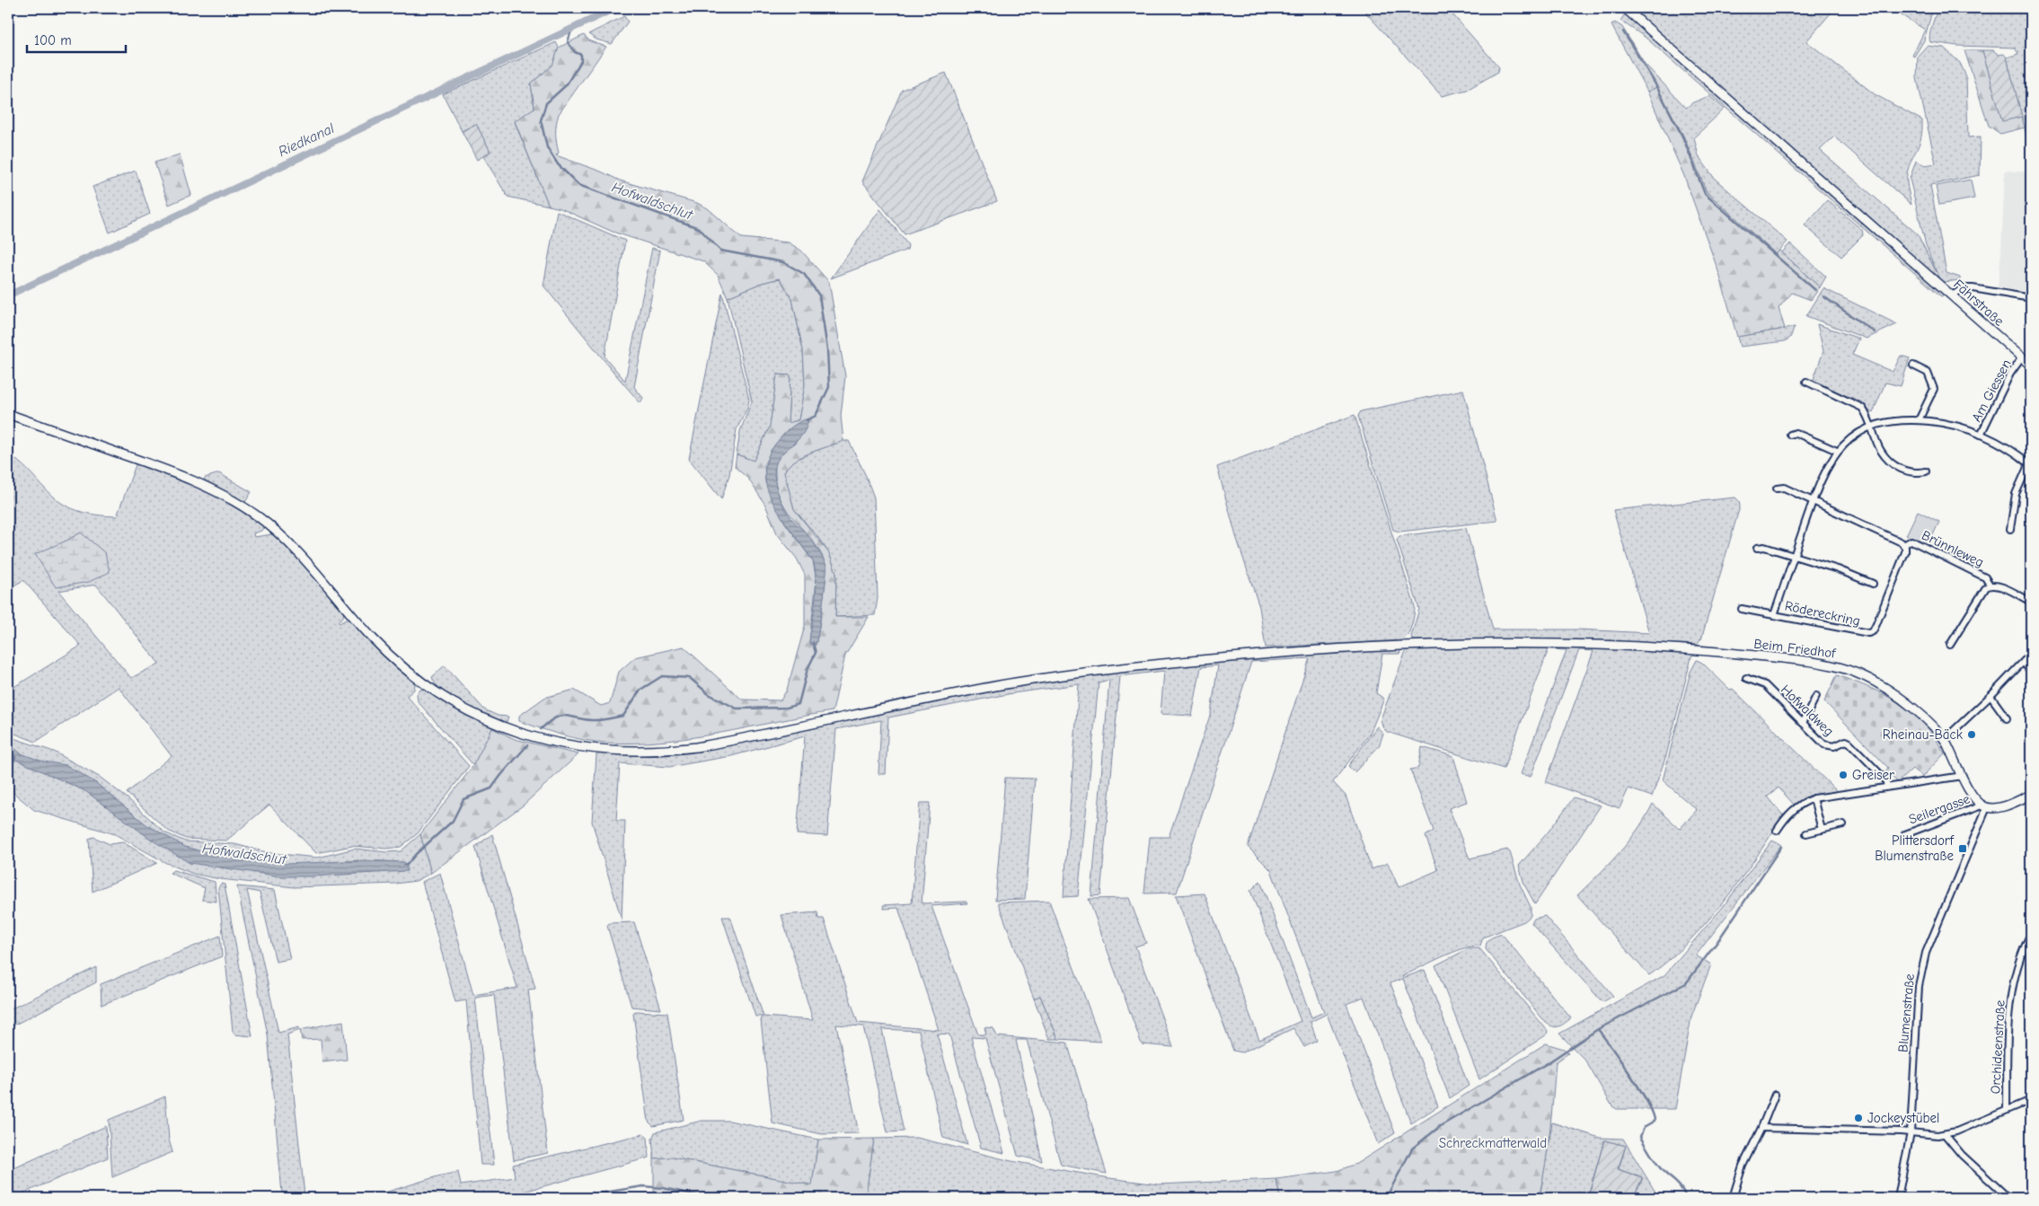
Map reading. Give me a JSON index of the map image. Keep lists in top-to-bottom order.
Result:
{
  "streets": {
    "main road": ["Fährstraße", "Beim Friedhof"],
    "street": [
      "Am Giessen",
      "Brünnleweg",
      "Rödereckring",
      "Hofwaldweg",
      "Seilergasse",
      "Blumenstraße",
      "Orchideenstraße"
    ]
  },
  "crossings": [
    ["Fährstraße", "Am Giessen"],
    ["Am Giessen", "Rödereckring"],
    ["Brünnleweg", "Rödereckring"],
    ["Beim Friedhof", "Seilergasse"],
    ["Beim Friedhof", "Blumenstraße"],
    ["Seilergasse", "Blumenstraße"]
  ],
  "water": ["Riedkanal", "Hofwaldschlut"],
  "parks": ["Schreckmatterwald"],
  "places": {
    "other": ["Rheinau-Bäck", "Greiser", "Jockeystübel"],
    "transit": ["Plittersdorf Blumenstraße"]
  },
  "scale_bar": "100 m"
}
